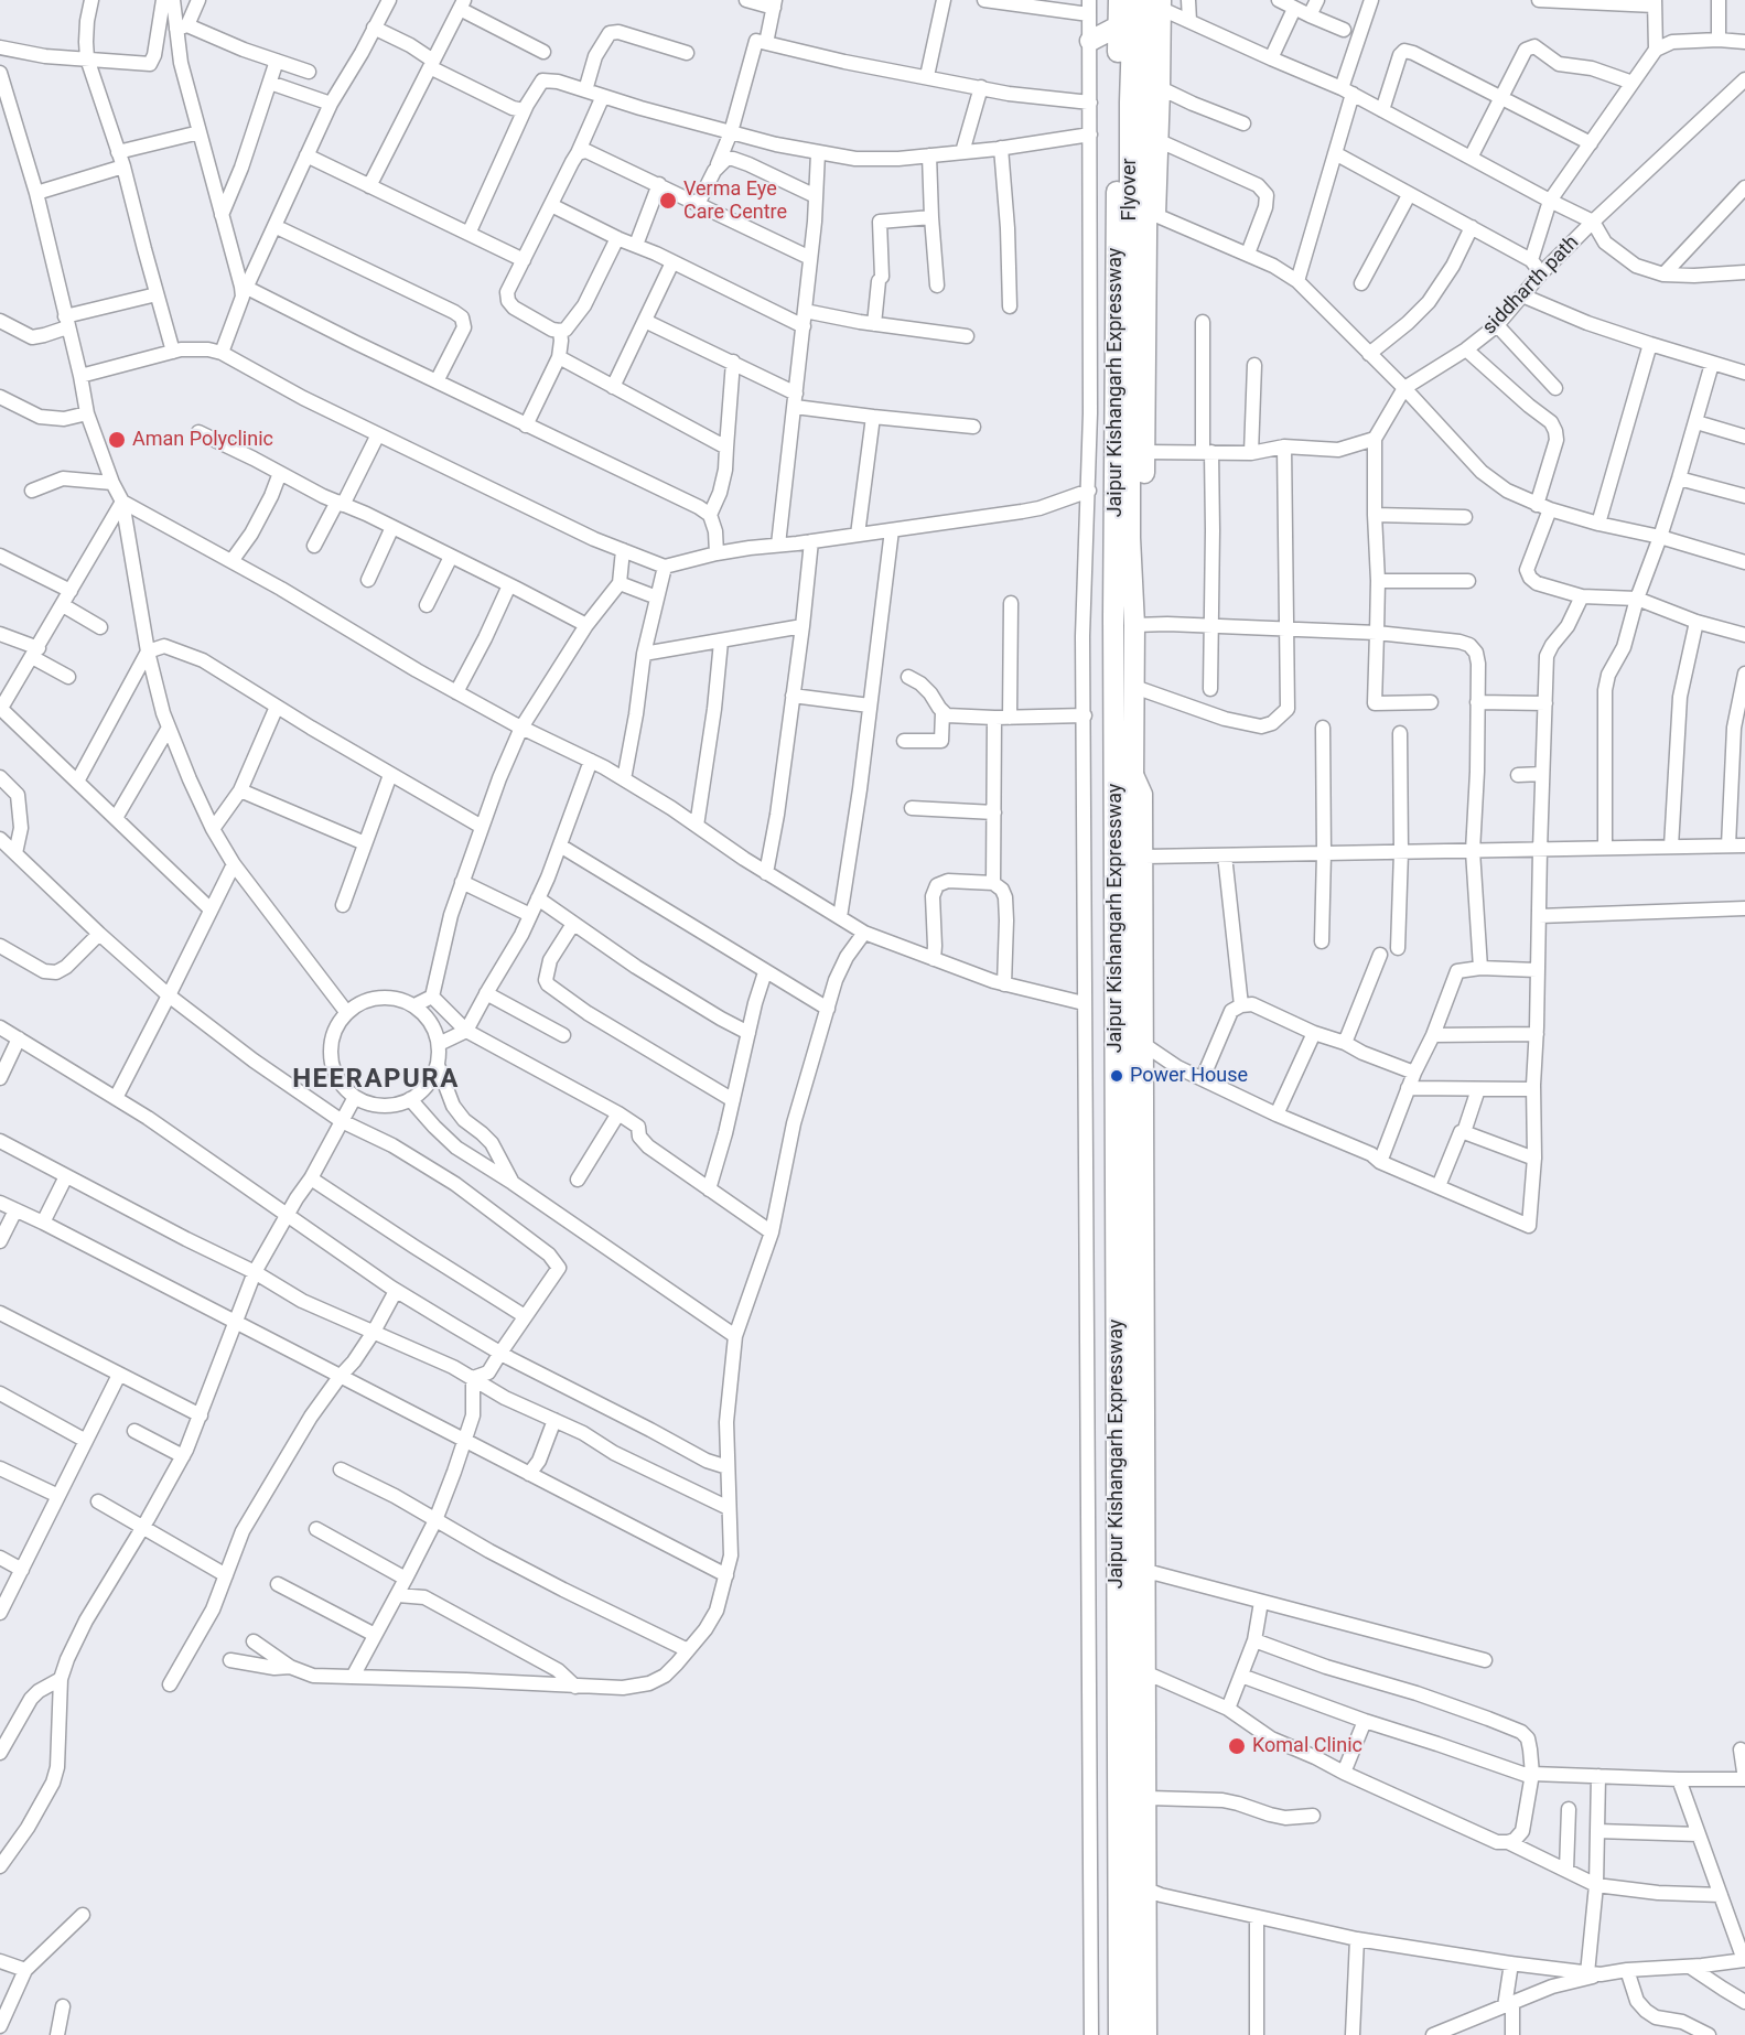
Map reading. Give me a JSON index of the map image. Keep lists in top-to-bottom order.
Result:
{
  "streets": {
    "highway": ["Flyover", "Jaipur Kishangarh Expressway"],
    "street": ["siddharth path"]
  },
  "crossings": [
    ["Flyover", "Jaipur Kishangarh Expressway"]
  ],
  "districts": ["HEERAPURA"],
  "places": [
    "Verma Eye Care Centre",
    "Aman Polyclinic",
    "Power House",
    "Komal Clinic"
  ]
}
